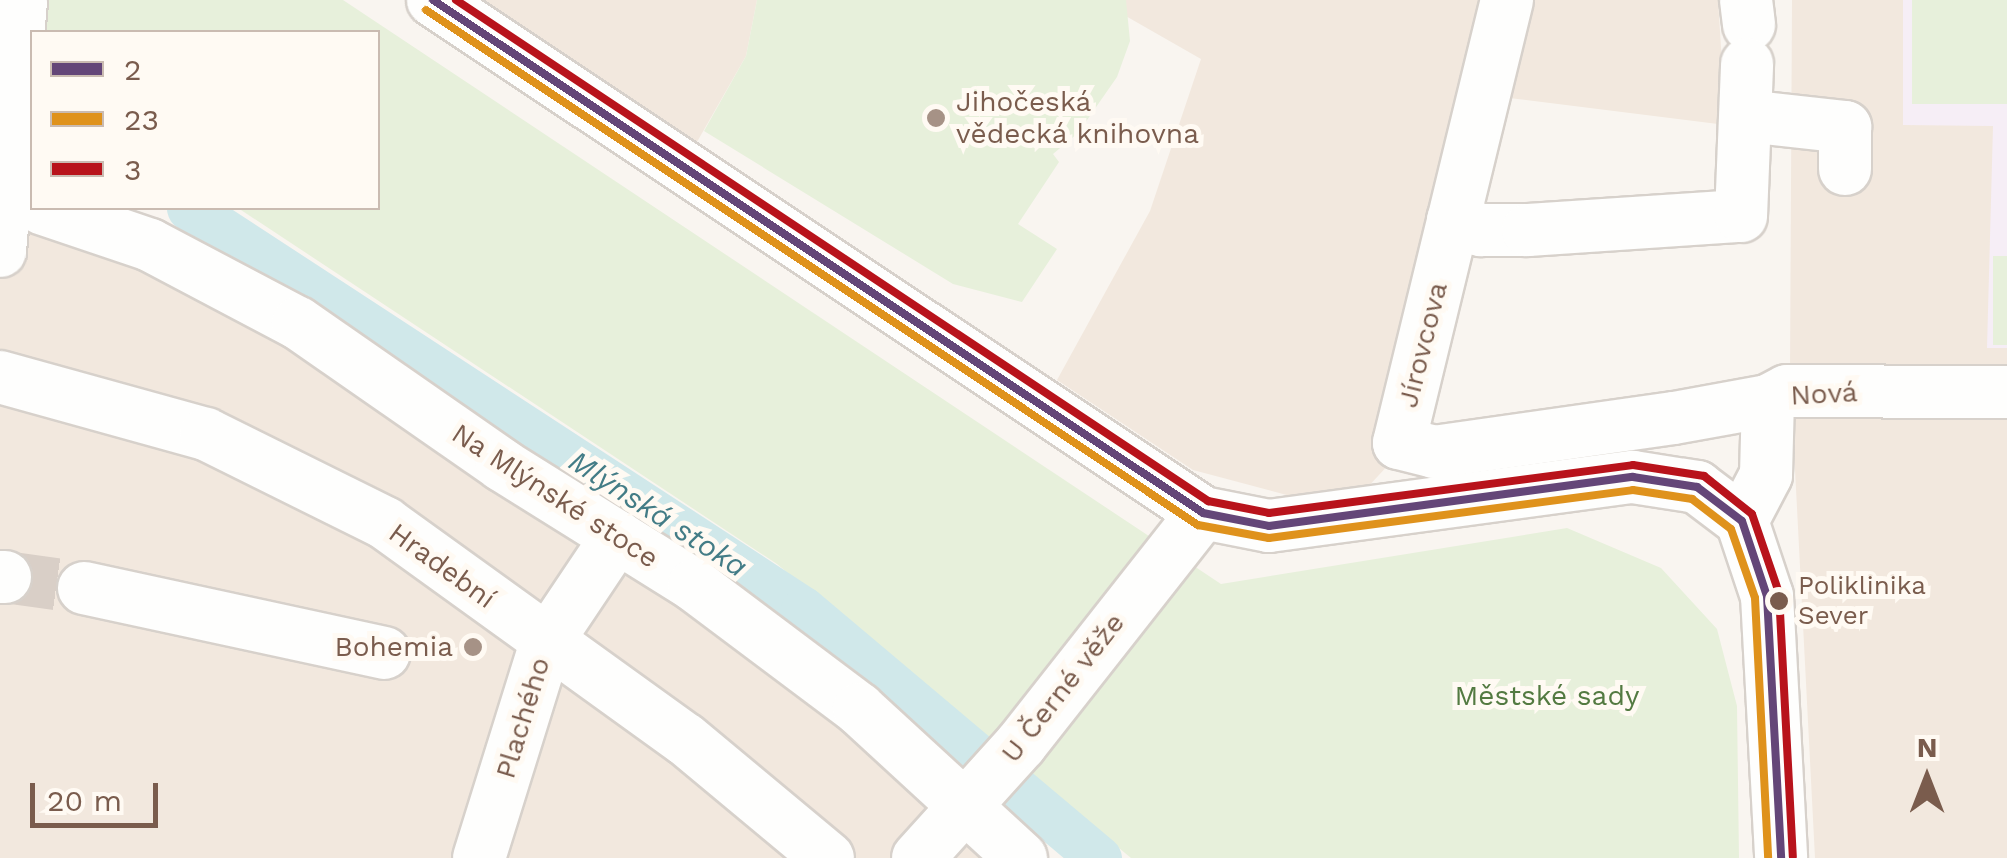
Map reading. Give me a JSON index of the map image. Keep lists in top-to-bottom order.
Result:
{
  "streets": {
    "street": [
      "Jírovcova",
      "Nová",
      "Na Mlýnské stoce",
      "Hradební",
      "U Černé věže",
      "Plachého"
    ]
  },
  "crossings": [
    ["Jírovcova", "Nová"],
    ["Na Mlýnské stoce", "U Černé věže"],
    ["Na Mlýnské stoce", "Plachého"],
    ["Hradební", "Plachého"]
  ],
  "water": ["Mlýnská stoka"],
  "parks": ["Městské sady"],
  "places": ["Jihočeská vědecká knihovna", "Poliklinika Sever", "Bohemia"],
  "lines": ["transit line 2", "transit line 3", "transit line 23"],
  "legend": ["2", "23", "3"],
  "scale_bar": "20 m",
  "north": "top"
}
